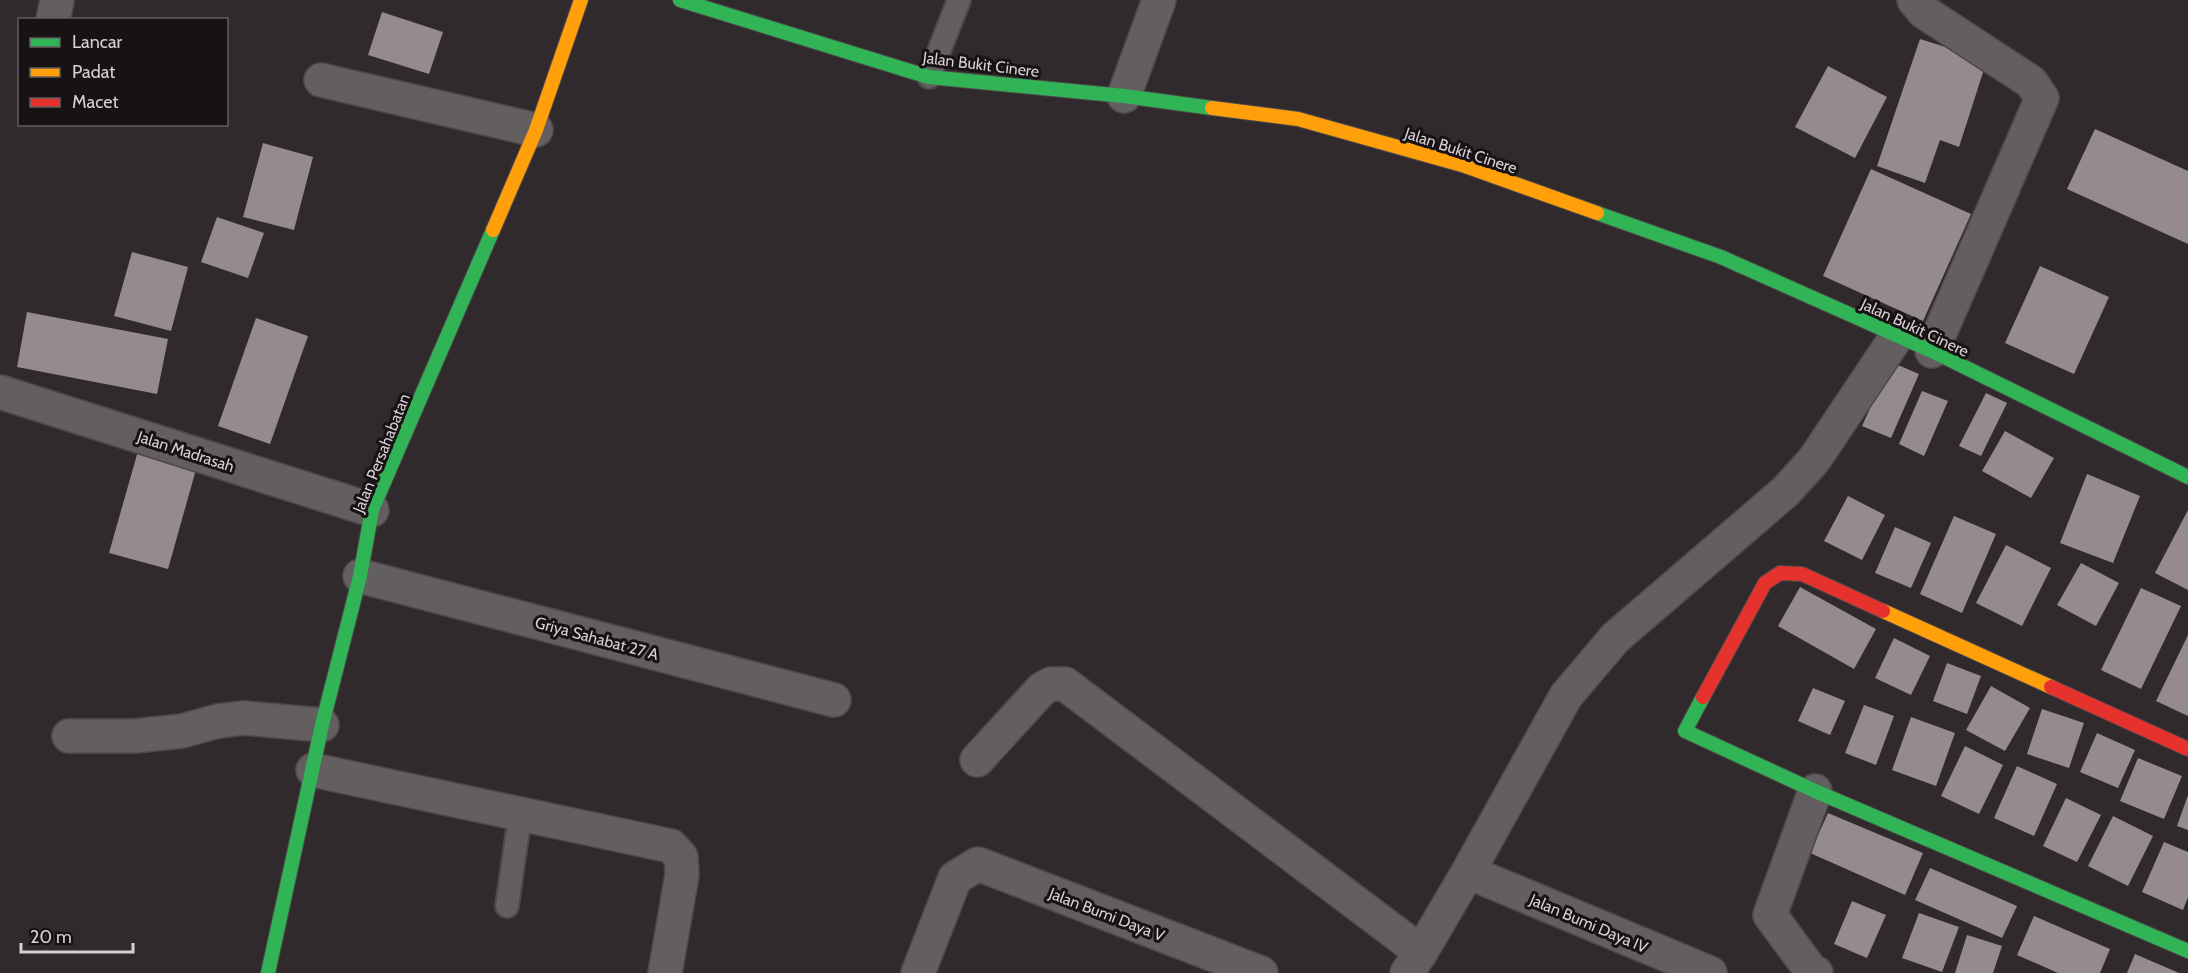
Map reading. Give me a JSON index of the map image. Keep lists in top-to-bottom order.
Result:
{
  "streets": {
    "street": [
      "Jalan Bukit Cinere",
      "Jalan Madrasah",
      "Jalan Persahabatan",
      "Griya Sahabat 27 A",
      "Jalan Bumi Daya V",
      "Jalan Bumi Daya IV"
    ]
  },
  "crossings": [
    ["Jalan Madrasah", "Jalan Persahabatan"],
    ["Jalan Persahabatan", "Griya Sahabat 27 A"]
  ],
  "legend": ["Lancar", "Padat", "Macet"],
  "scale_bar": "20 m"
}
